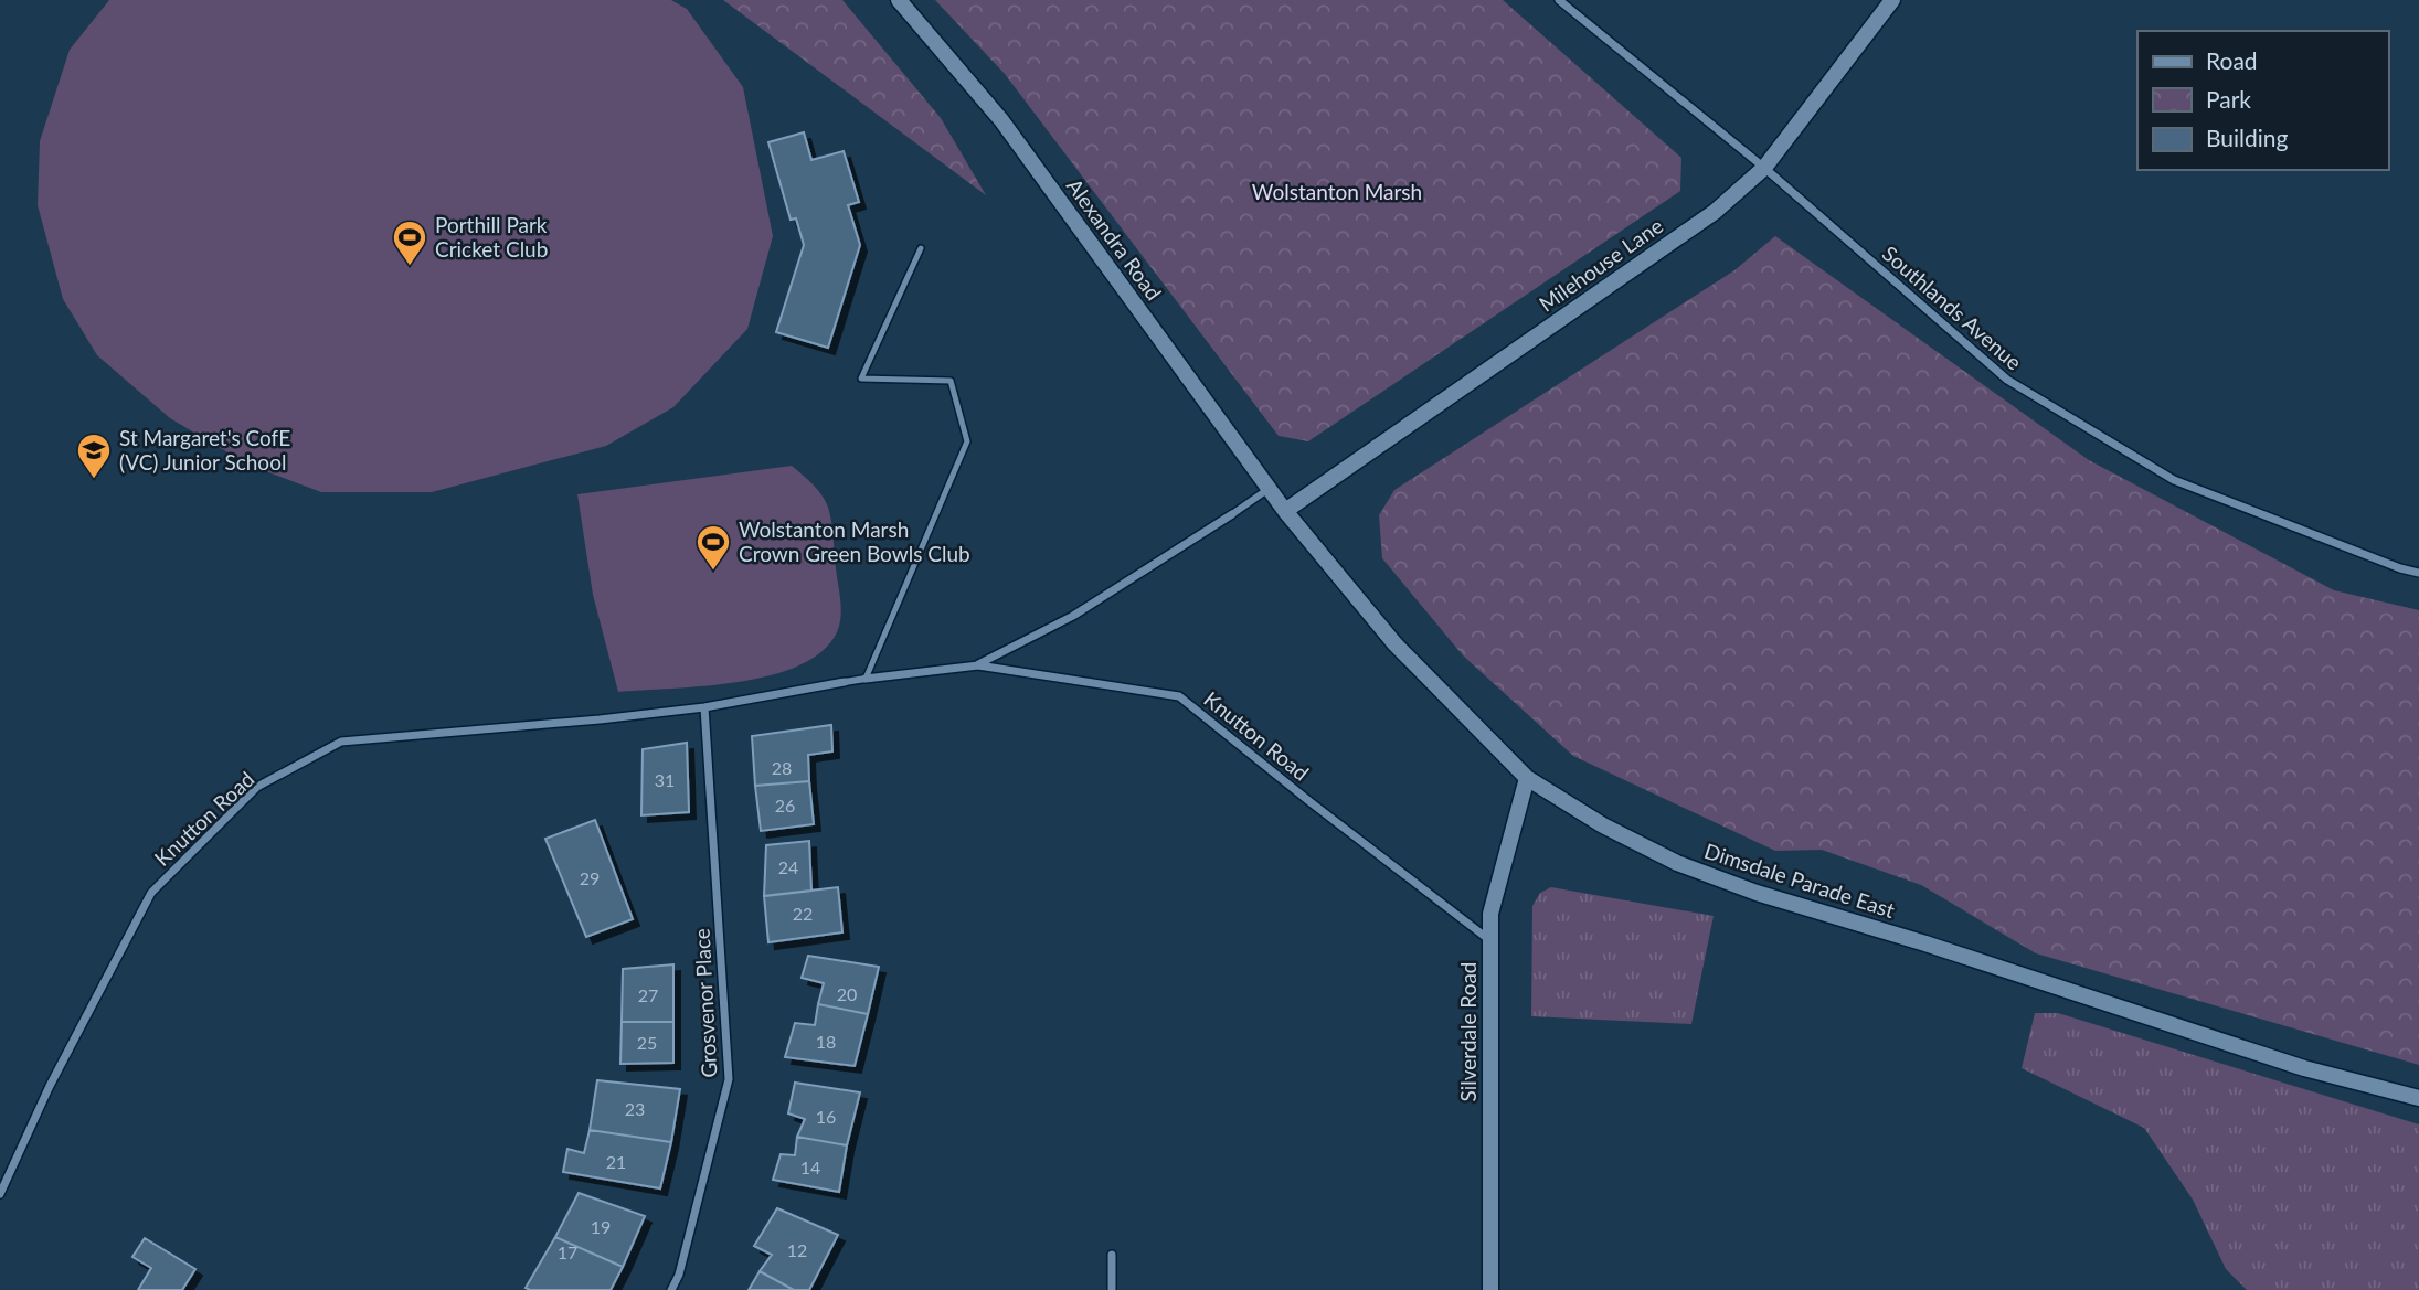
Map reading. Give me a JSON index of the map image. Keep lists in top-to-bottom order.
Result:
{
  "streets": {
    "main road": [
      "Alexandra Road",
      "Milehouse Lane",
      "Dimsdale Parade East",
      "Silverdale Road"
    ],
    "street": ["Southlands Avenue", "Knutton Road", "Grosvenor Place"]
  },
  "crossings": [
    ["Alexandra Road", "Milehouse Lane"],
    ["Alexandra Road", "Dimsdale Parade East"],
    ["Milehouse Lane", "Southlands Avenue"],
    ["Milehouse Lane", "Dimsdale Parade East"],
    ["Knutton Road", "Grosvenor Place"],
    ["Knutton Road", "Silverdale Road"],
    ["Dimsdale Parade East", "Silverdale Road"]
  ],
  "parks": ["Wolstanton Marsh"],
  "places": {
    "sports": ["Porthill Park Cricket Club", "Wolstanton Marsh Crown Green Bowls Club"],
    "school or university": ["St Margaret's CofE (VC) Junior School"]
  },
  "house_numbers": [
    "28",
    "31",
    "26",
    "24",
    "29",
    "22",
    "20",
    "27",
    "18",
    "25",
    "23",
    "16",
    "21",
    "14",
    "19",
    "12",
    "17"
  ],
  "legend": ["Road", "Park", "Building"]
}
